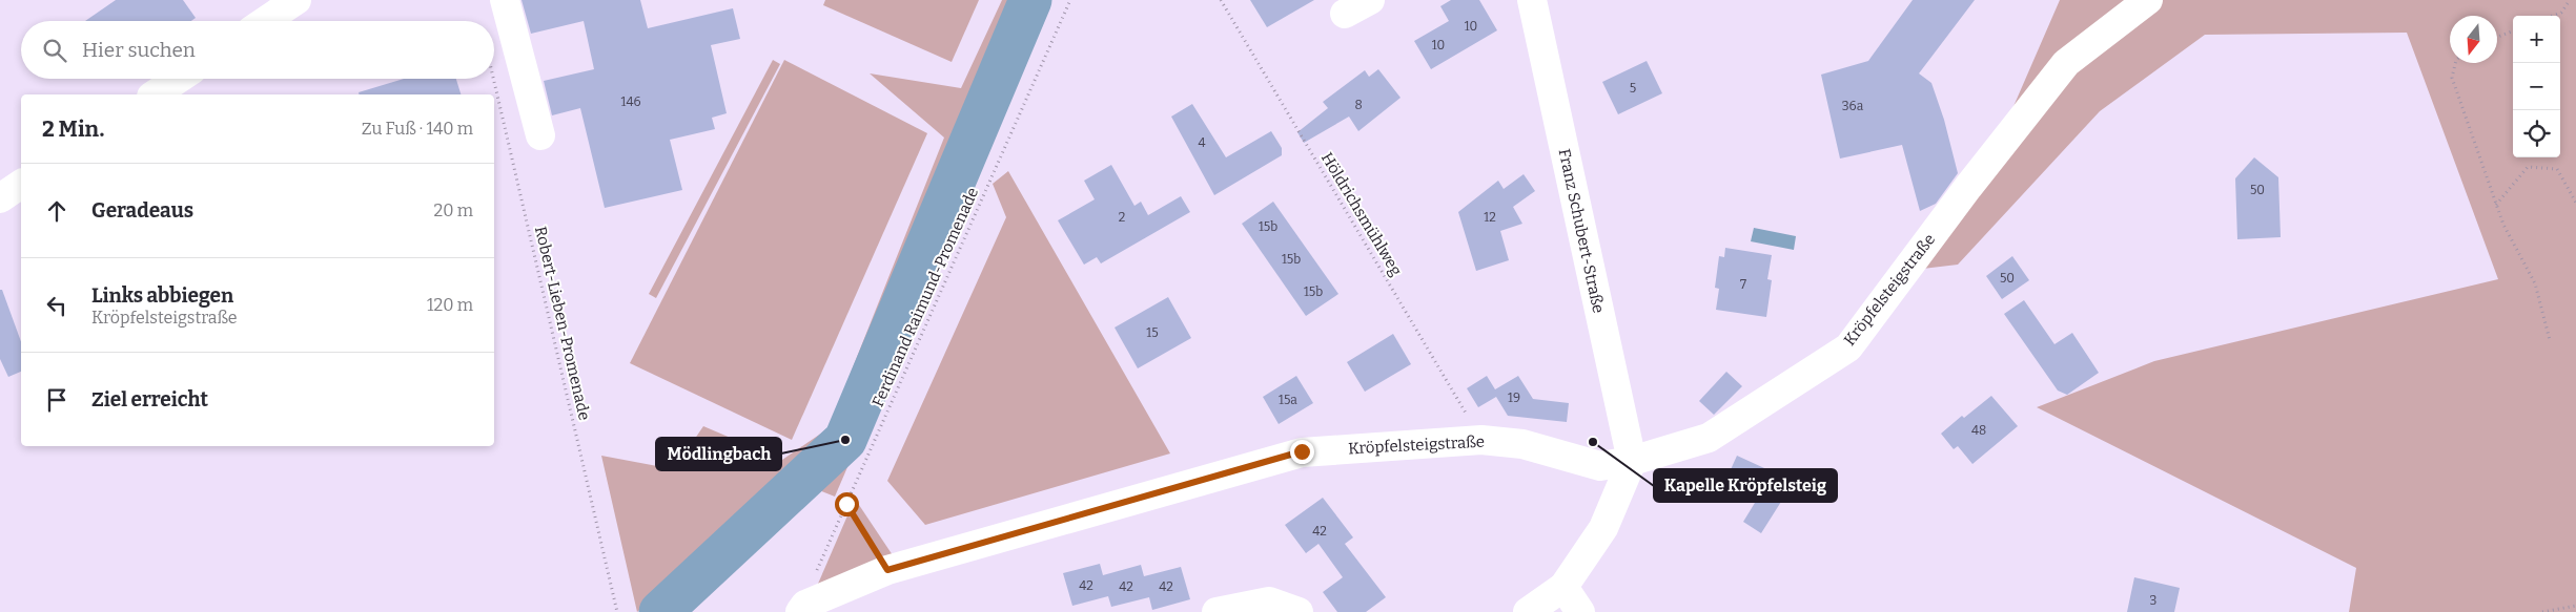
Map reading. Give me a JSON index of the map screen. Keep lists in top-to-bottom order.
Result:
{
  "streets": {
    "street": ["Franz Schubert-Straße", "Kröpfelsteigstraße"],
    "path": ["Höldrichsmühlweg", "Ferdinand Raimund-Promenade", "Robert-Lieben-Promenade"]
  },
  "crossings": [
    ["Höldrichsmühlweg", "Kröpfelsteigstraße"],
    ["Franz Schubert-Straße", "Kröpfelsteigstraße"],
    ["Kröpfelsteigstraße", "Ferdinand Raimund-Promenade"]
  ],
  "places": ["Mödlingbach", "Kapelle Kröpfelsteig"],
  "house_numbers": [
    "10",
    "10",
    "5",
    "146",
    "8",
    "36a",
    "4",
    "50",
    "2",
    "12",
    "15b",
    "15b",
    "50",
    "7",
    "15b",
    "15",
    "19",
    "15a",
    "48",
    "42",
    "42",
    "42",
    "42",
    "3"
  ],
  "north": "bottom",
  "page": {
    "map_buttons": ["+", "−"],
    "search": "Hier suchen",
    "heading": ["2 Min.", "Zu Fuß · 140 m"],
    "list": [
      ["Geradeaus", "20 m"],
      ["Links abbiegen", "Kröpfelsteigstraße", "120 m"],
      "Ziel erreicht"
    ]
  }
}
